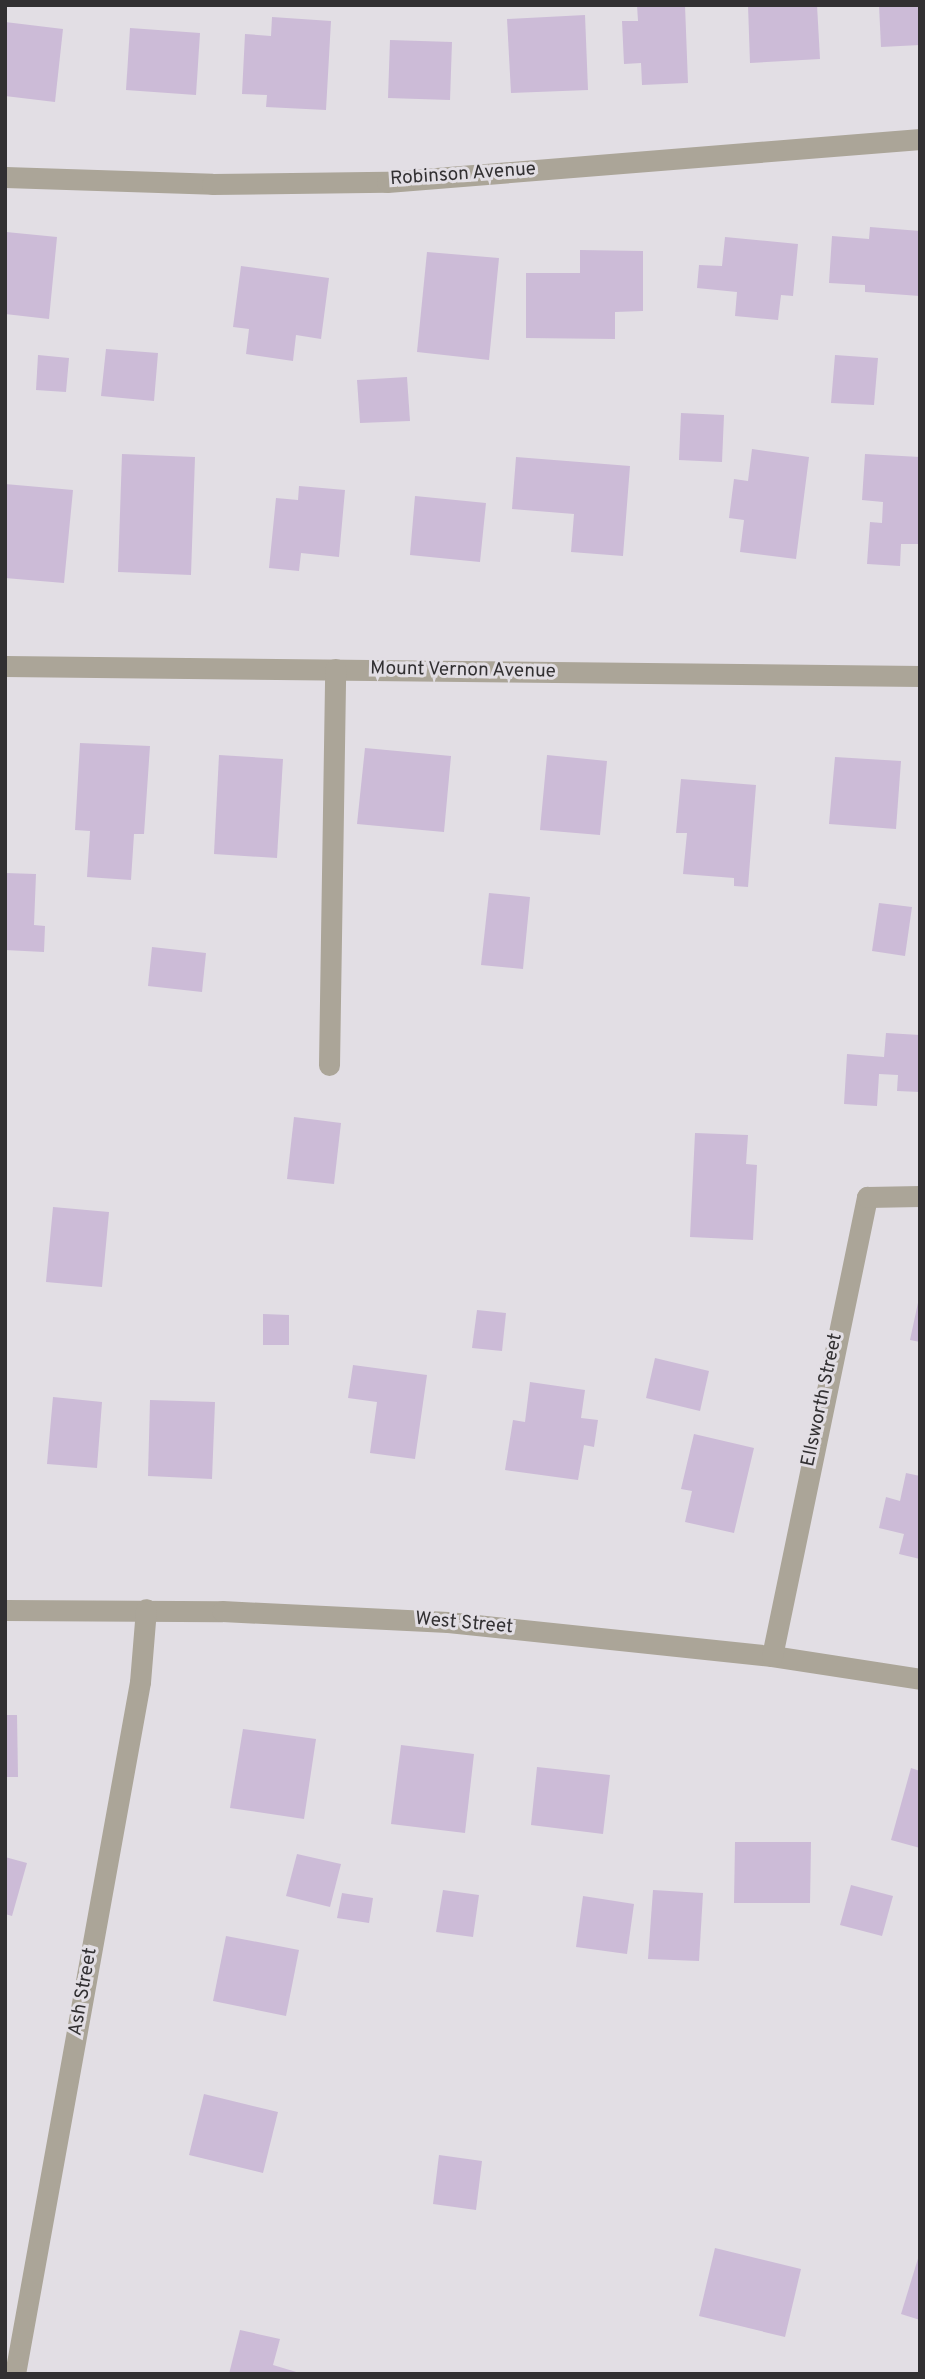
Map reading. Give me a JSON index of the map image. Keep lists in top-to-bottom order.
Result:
{
  "streets": {
    "street": [
      "Robinson Avenue",
      "Mount Vernon Avenue",
      "Ellsworth Street",
      "West Street",
      "Ash Street"
    ]
  },
  "crossings": [
    ["Ellsworth Street", "West Street"],
    ["West Street", "Ash Street"]
  ]
}
